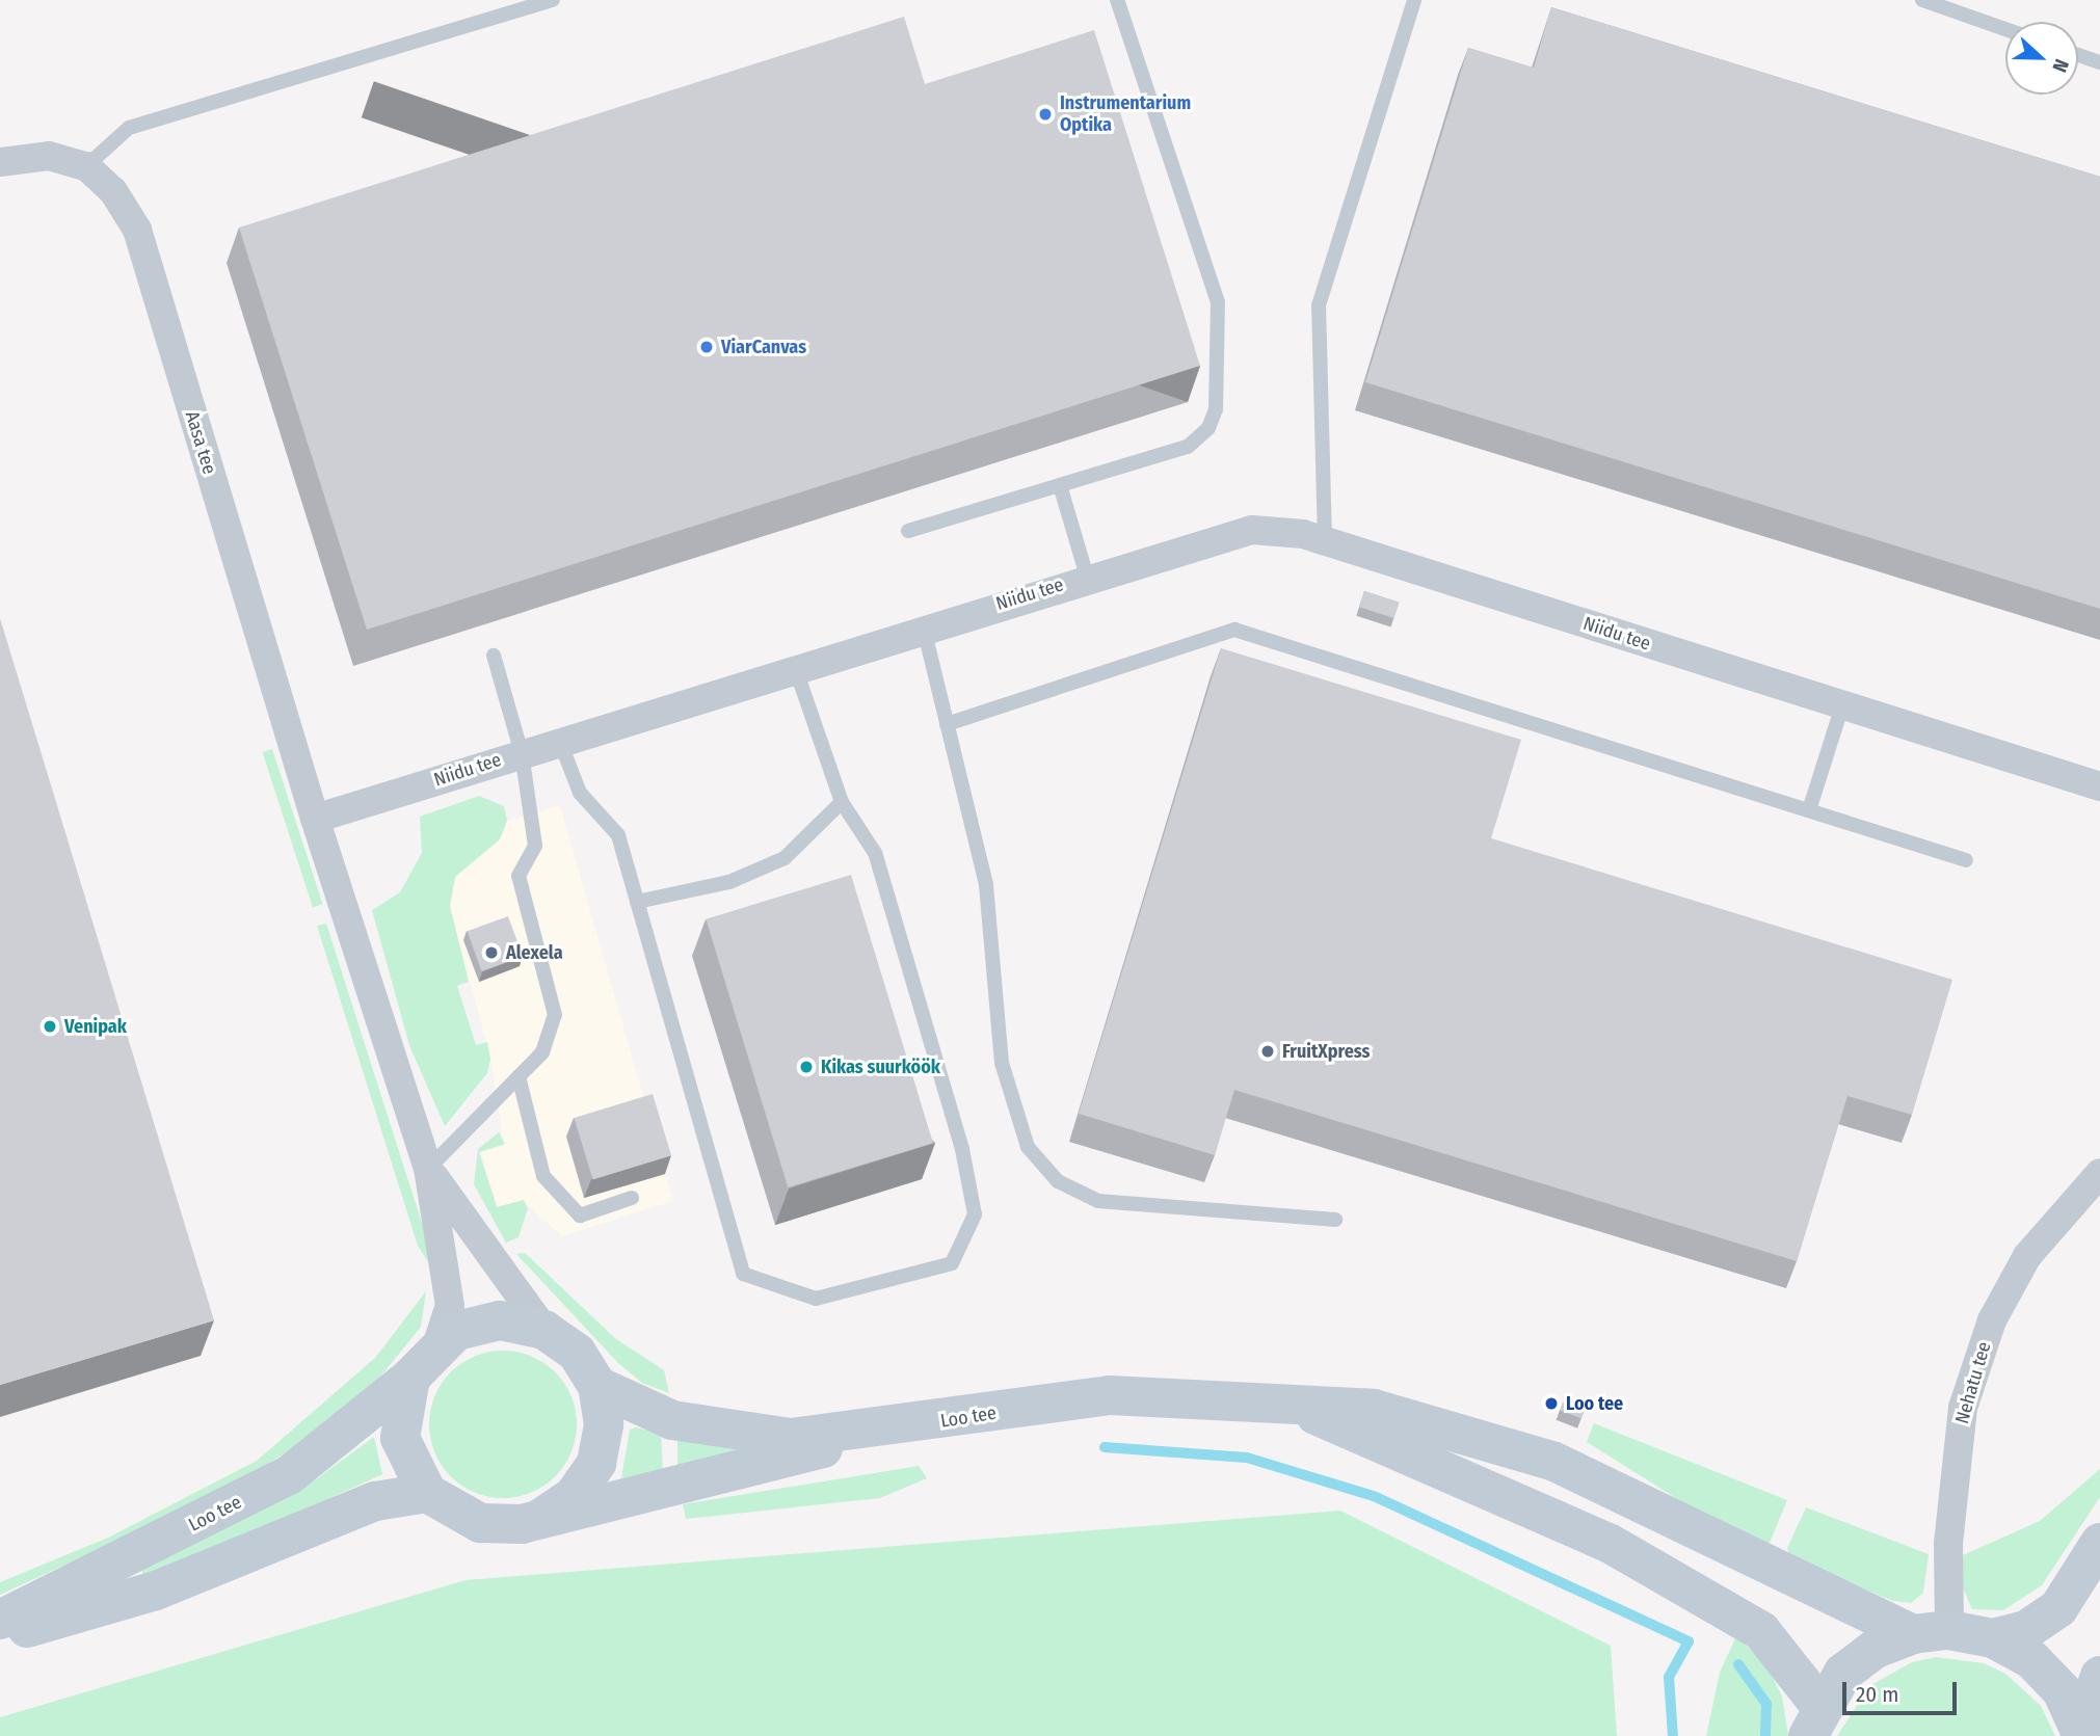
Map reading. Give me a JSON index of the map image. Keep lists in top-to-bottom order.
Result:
{
  "streets": {
    "street": [
      "Aasa tee",
      "Niidu tee",
      "Nehatu tee",
      "Loo tee"
    ]
  },
  "crossings": [
    ["Aasa tee", "Niidu tee"],
    ["Nehatu tee", "Loo tee"]
  ],
  "places": [
    "Instrumentarium Optika",
    "ViarCanvas",
    "Alexela",
    "Venipak",
    "FruitXpress",
    "Kikas suurköök",
    "Loo tee"
  ],
  "scale_bar": "20 m",
  "north": "right"
}
